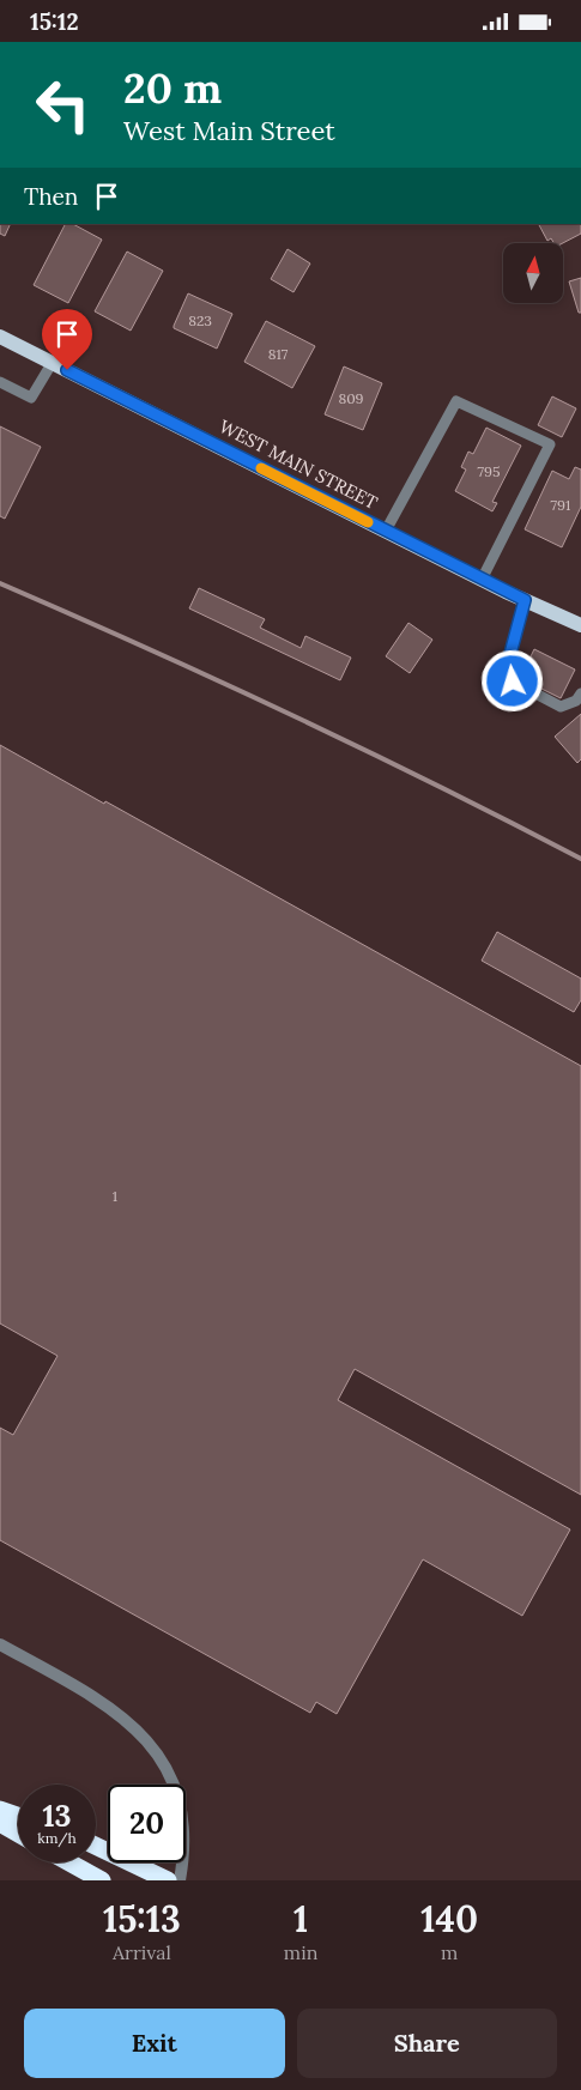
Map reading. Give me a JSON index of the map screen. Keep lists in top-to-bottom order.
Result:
{
  "streets": {
    "main road": ["WEST MAIN STREET"]
  },
  "house_numbers": [
    "823",
    "817",
    "809",
    "795",
    "791",
    "1"
  ],
  "north": "top",
  "page": {
    "status": "15:12",
    "turn": ["20 m", "West Main Street"],
    "then": "Then",
    "speed": "13 km/h",
    "limit": "20",
    "eta": [
      "15:13",
      "Arrival",
      "1",
      "min",
      "140",
      "m"
    ],
    "buttons": ["Exit", "Share"]
  }
}
